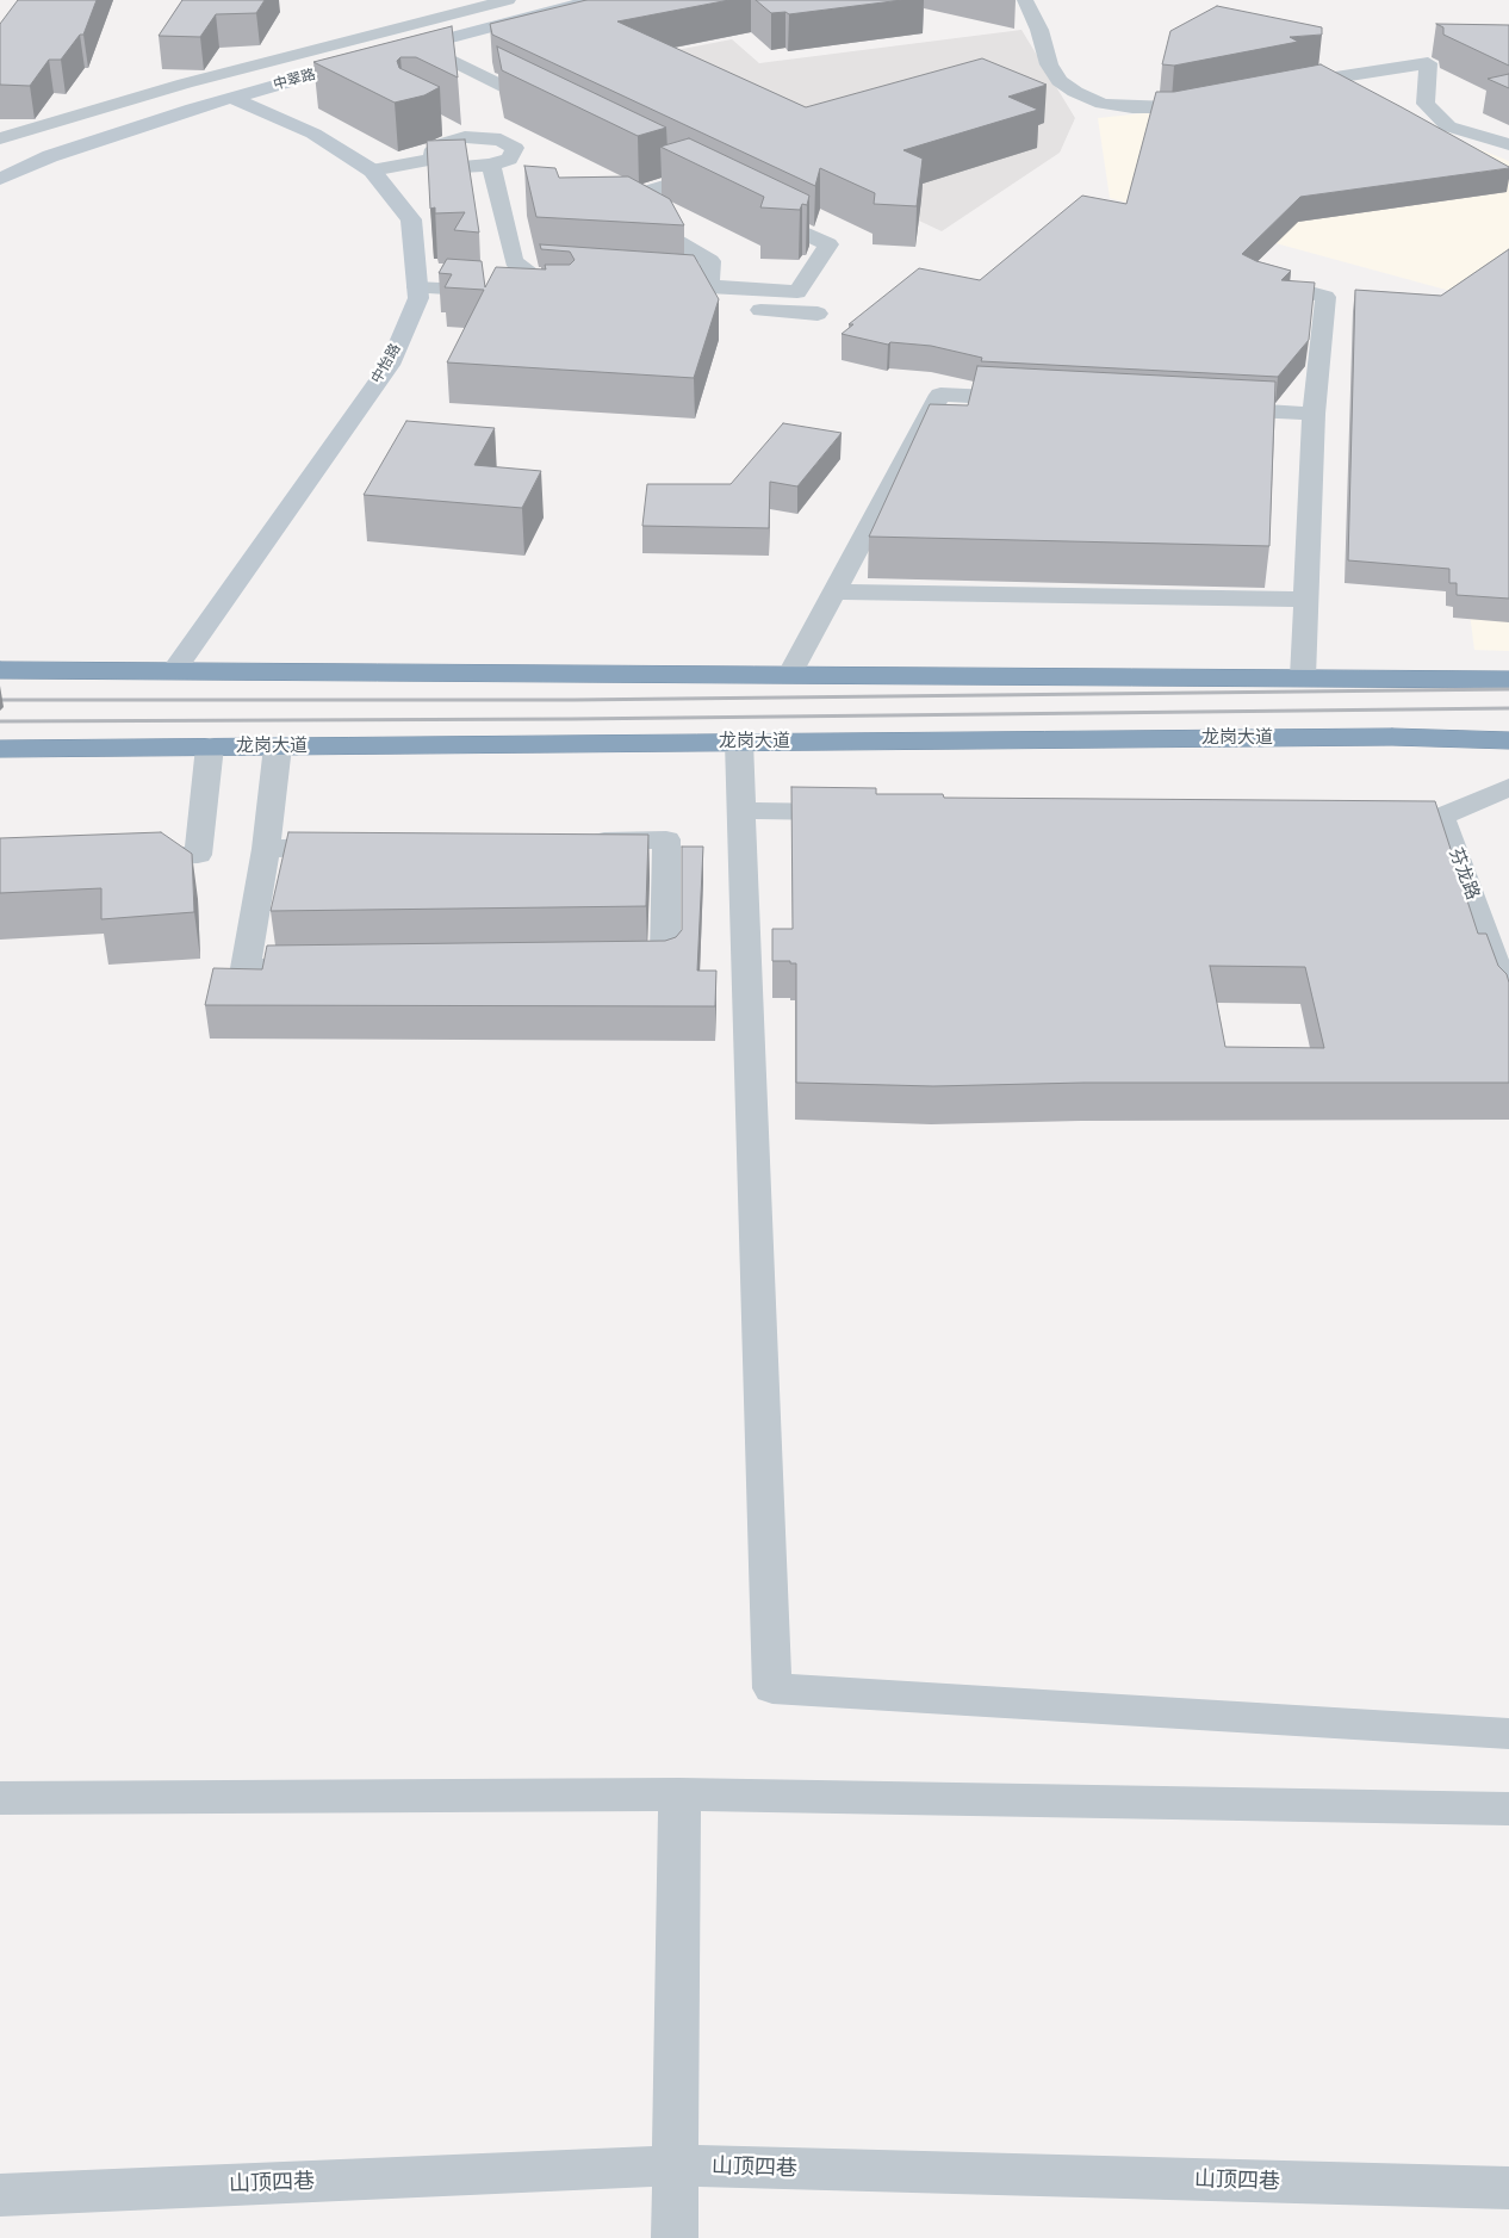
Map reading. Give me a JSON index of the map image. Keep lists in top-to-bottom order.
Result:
{
  "streets": {
    "highway": ["龙岗大道"],
    "street": [
      "中翠路",
      "中怡路",
      "芬龙路",
      "山顶四巷"
    ]
  },
  "crossings": [
    ["中翠路", "中怡路"]
  ]
}
